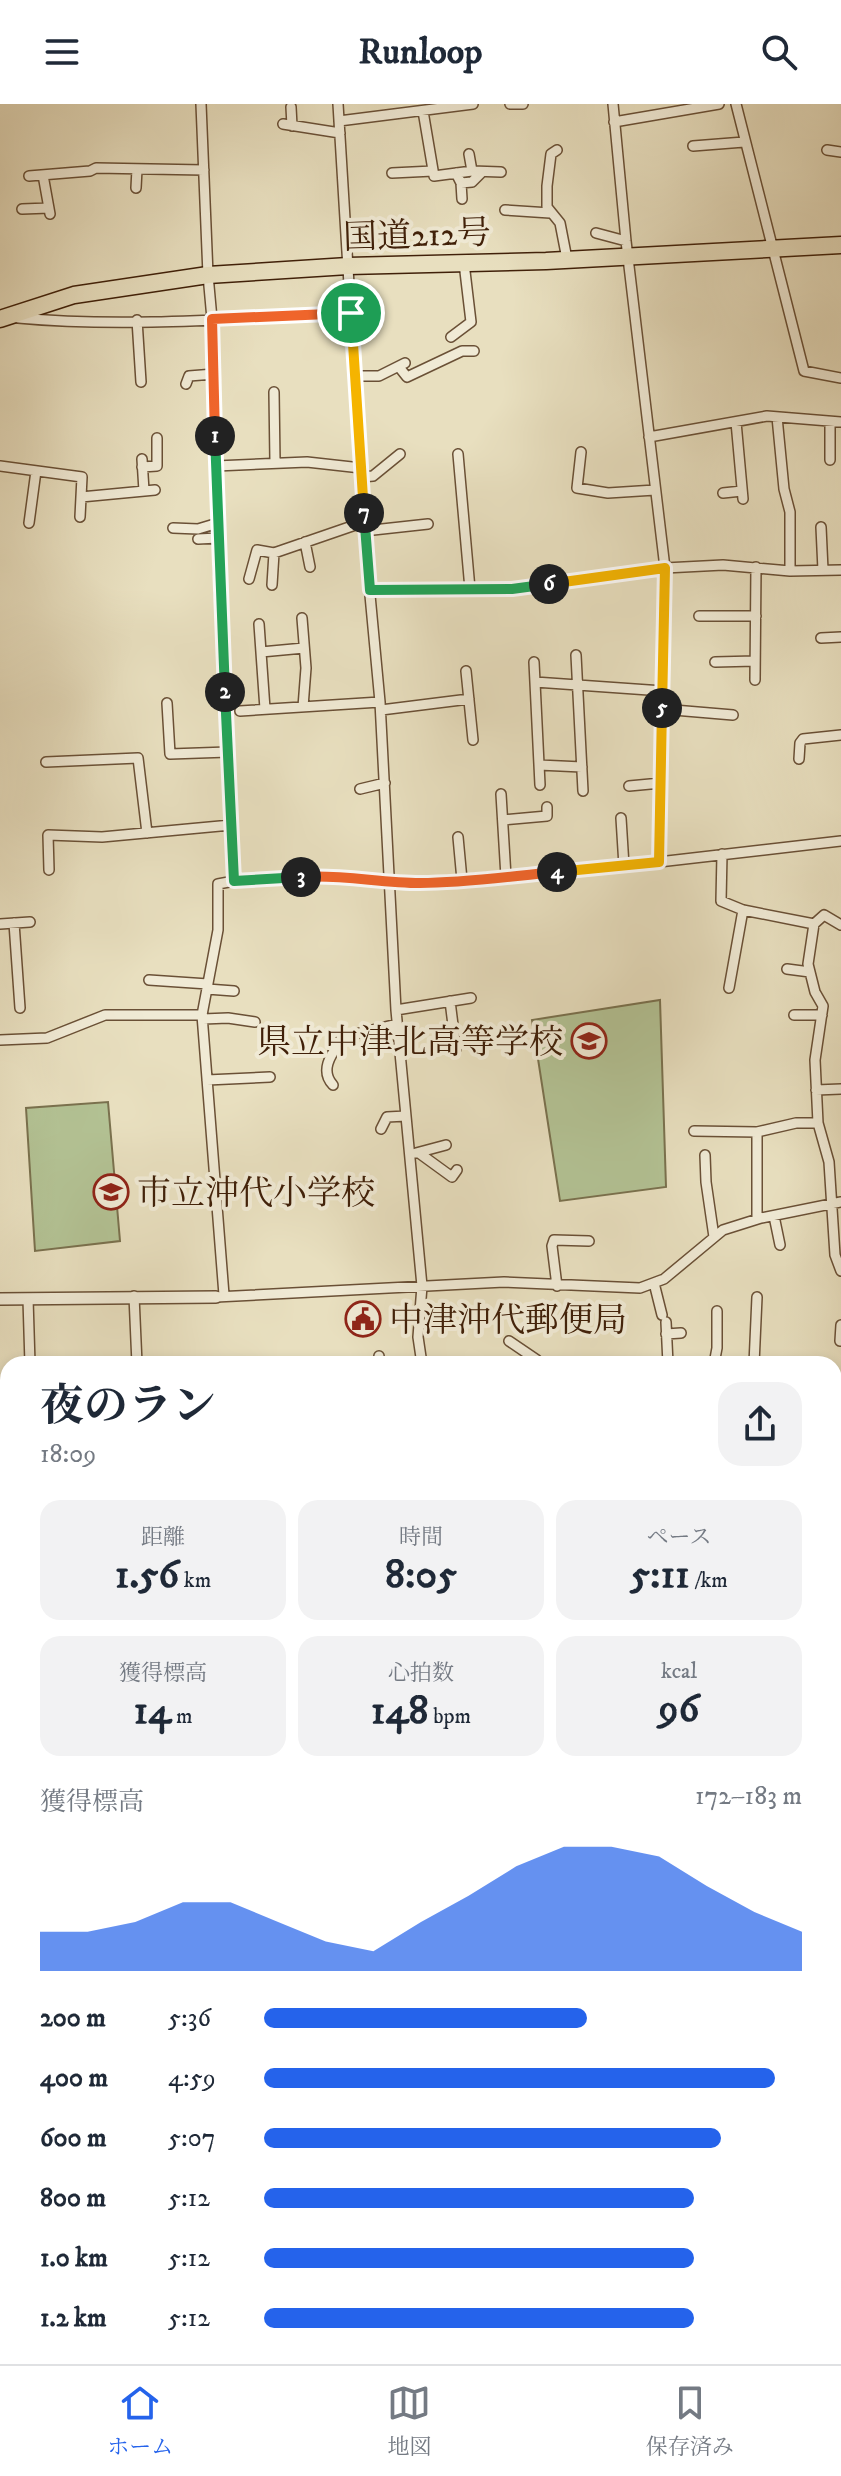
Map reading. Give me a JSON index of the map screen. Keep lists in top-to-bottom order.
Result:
{
  "streets": {
    "highway": ["国道212号"]
  },
  "places": {
    "school or university": ["県立中津北高等学校", "市立沖代小学校"],
    "public building": ["中津沖代郵便局"]
  },
  "page": {
    "header": "Runloop",
    "pins": [
      "1",
      "7",
      "6",
      "2",
      "5",
      "4",
      "3"
    ],
    "heading": ["夜のラン", "18:09"],
    "stats": [
      ["距離", "1.56 km"],
      ["時間", "8:05"],
      ["ペース", "5:11 /km"],
      ["獲得標高", "14 m"],
      ["心拍数", "148 bpm"],
      ["kcal", "96"]
    ],
    "chart": ["獲得標高", "172–183 m"],
    "list": [
      {
        "name": "200 m",
        "note": "5:36"
      },
      {
        "name": "400 m",
        "note": "4:59"
      },
      {
        "name": "600 m",
        "note": "5:07"
      },
      {
        "name": "800 m",
        "note": "5:12"
      },
      {
        "name": "1.0 km",
        "note": "5:12"
      },
      {
        "name": "1.2 km",
        "note": "5:12"
      }
    ],
    "tabs": ["ホーム", "地図", "保存済み"]
  }
}
